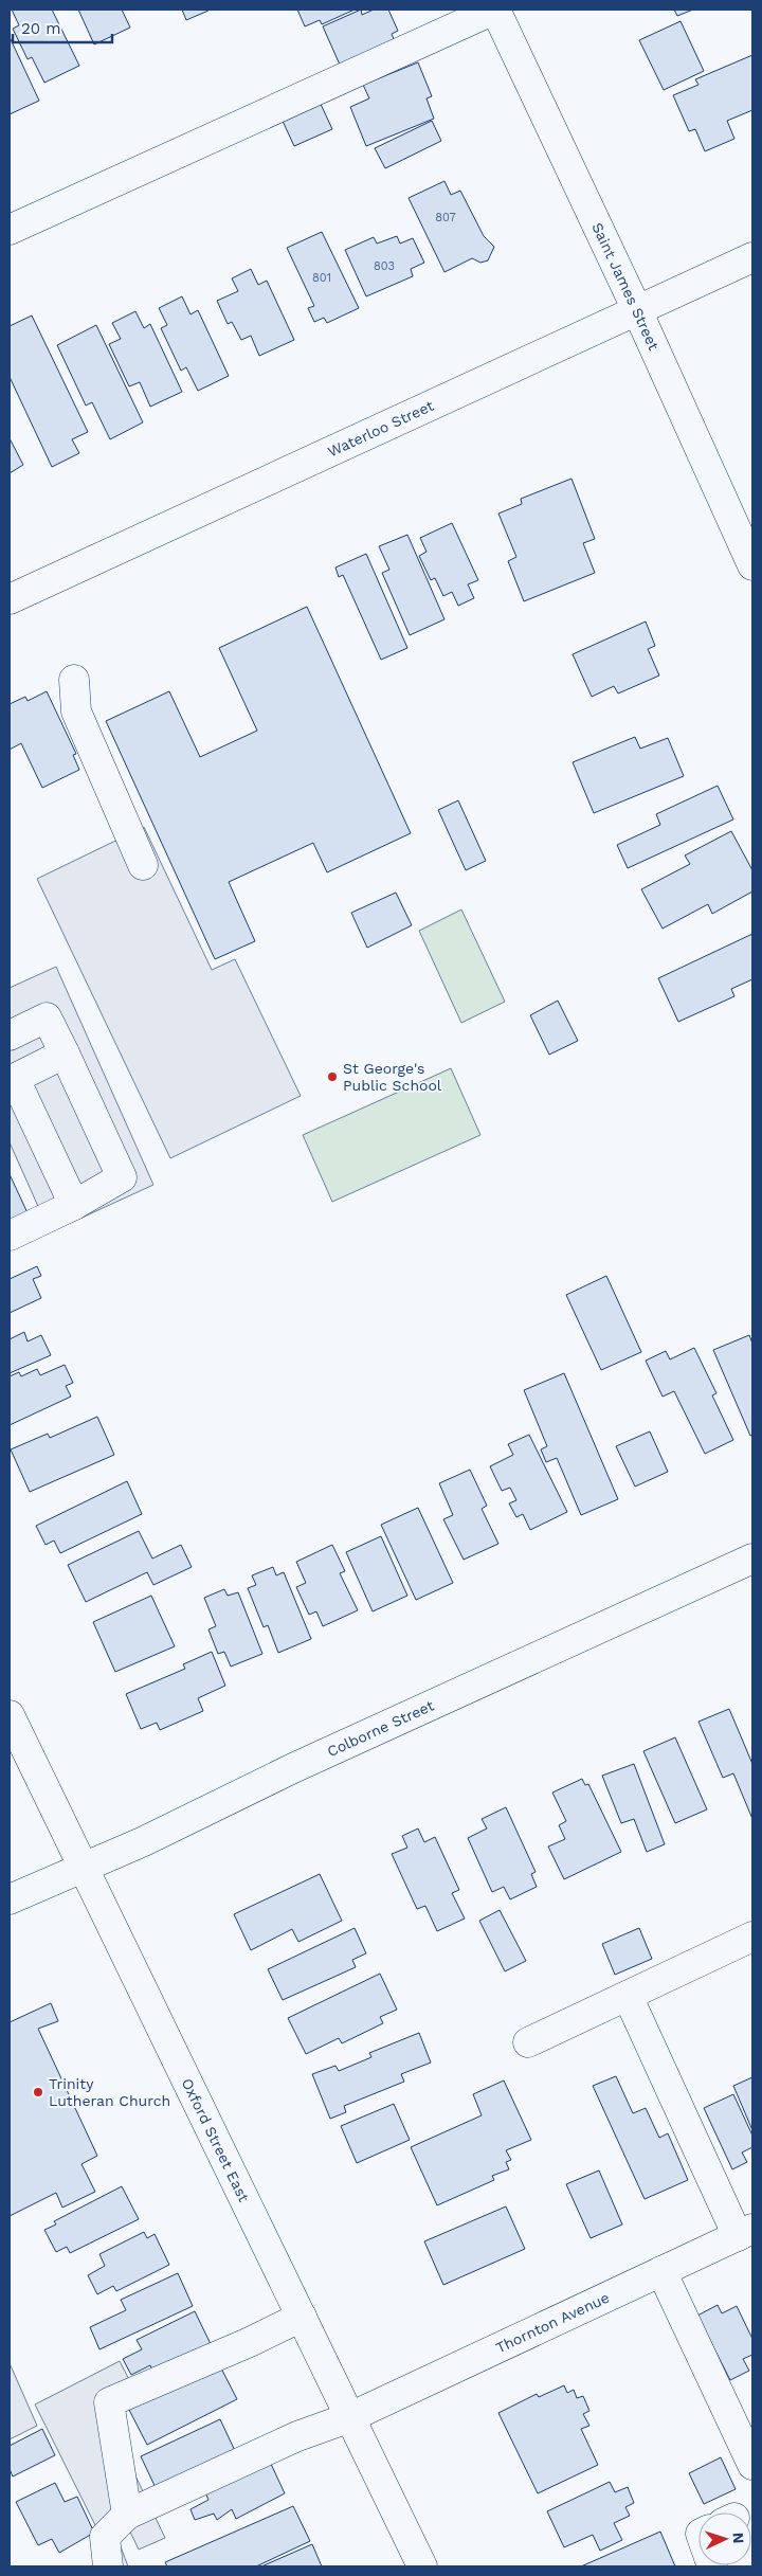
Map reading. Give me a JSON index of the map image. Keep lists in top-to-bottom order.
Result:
{
  "streets": {
    "street": [
      "Saint James Street",
      "Waterloo Street",
      "Colborne Street",
      "Oxford Street East",
      "Thornton Avenue"
    ]
  },
  "crossings": [
    ["Saint James Street", "Waterloo Street"],
    ["Colborne Street", "Oxford Street East"],
    ["Oxford Street East", "Thornton Avenue"]
  ],
  "places": ["St George's Public School", "Trinity Lutheran Church"],
  "house_numbers": ["807", "803", "801"],
  "scale_bar": "20 m",
  "north": "right"
}
